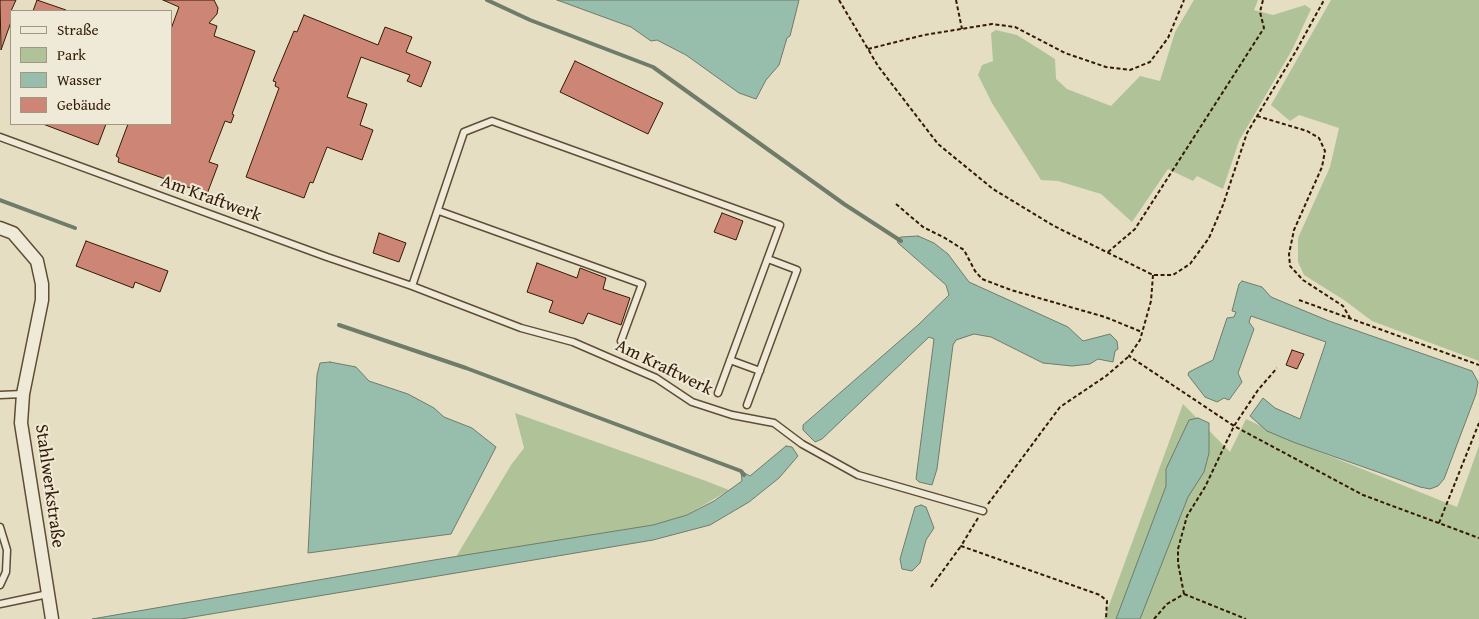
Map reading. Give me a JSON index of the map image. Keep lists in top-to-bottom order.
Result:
{
  "streets": {
    "street": ["Stahlwerkstraße"],
    "lane": ["Am Kraftwerk"]
  },
  "legend": [
    "Straße",
    "Park",
    "Wasser",
    "Gebäude"
  ]
}
